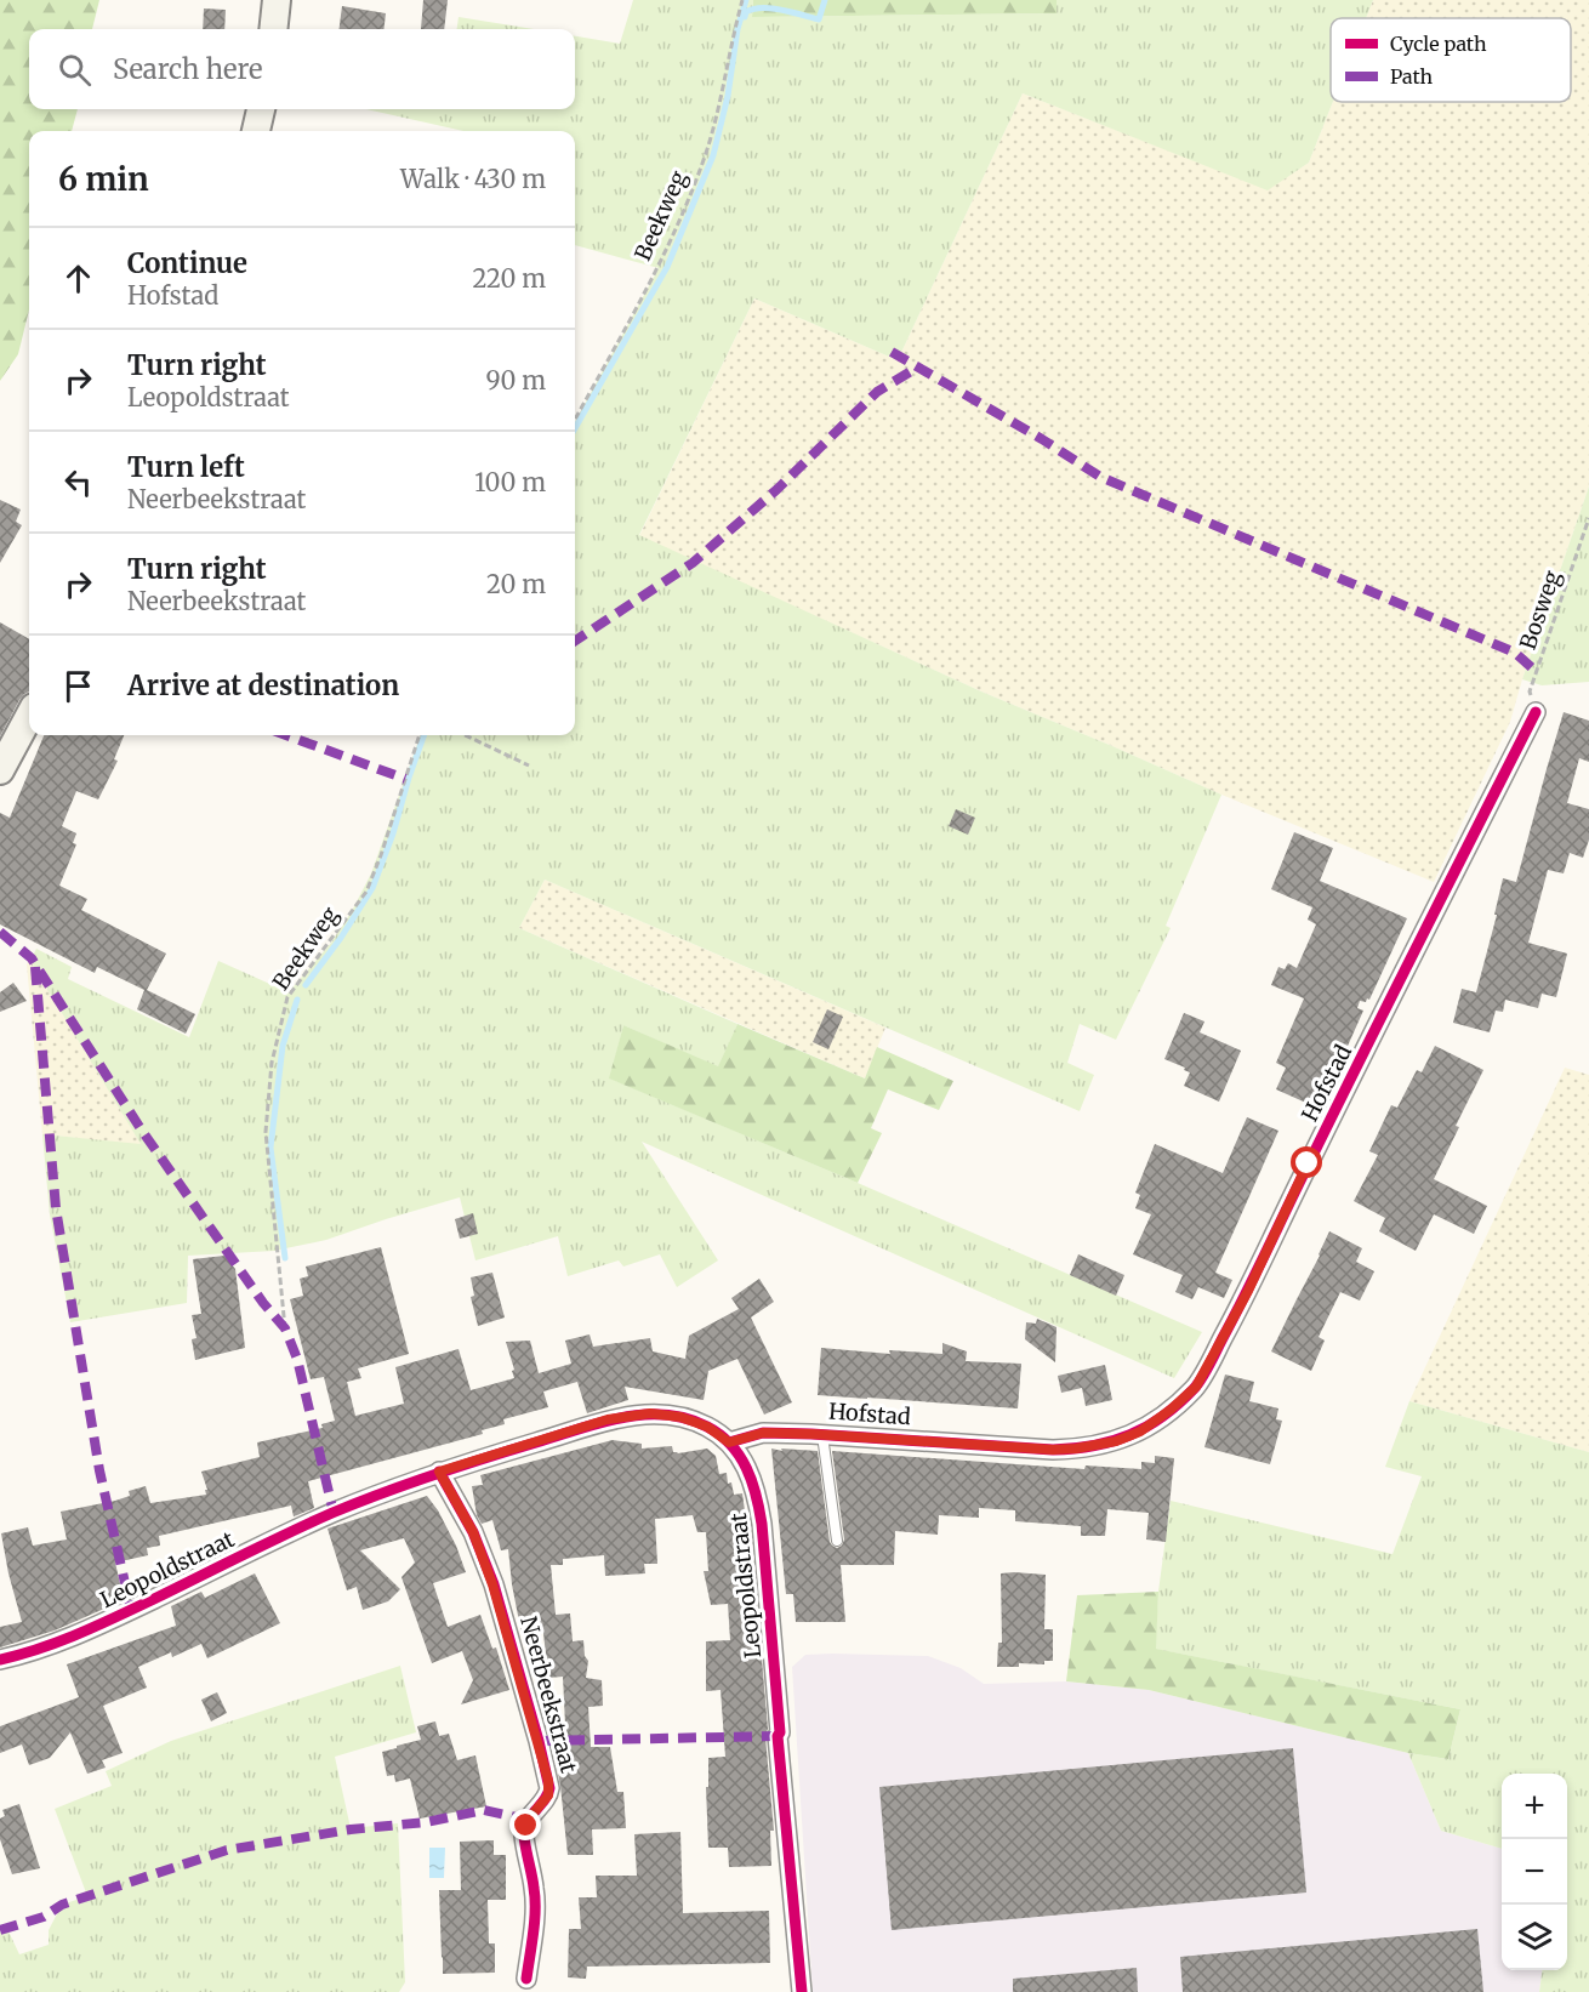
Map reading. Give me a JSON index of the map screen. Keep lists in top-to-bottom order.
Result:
{
  "streets": {
    "street": ["Hofstad", "Leopoldstraat", "Neerbeekstraat"],
    "path": ["Beekweg", "Bosweg"]
  },
  "crossings": [
    ["Bosweg", "Hofstad"],
    ["Hofstad", "Leopoldstraat"],
    ["Leopoldstraat", "Neerbeekstraat"]
  ],
  "legend": ["Cycle path", "Path"],
  "page": {
    "search": "Search here",
    "heading": ["6 min", "Walk · 430 m"],
    "list": [
      ["Continue", "Hofstad", "220 m"],
      ["Turn right", "Leopoldstraat", "90 m"],
      ["Turn left", "Neerbeekstraat", "100 m"],
      ["Turn right", "Neerbeekstraat", "20 m"],
      "Arrive at destination"
    ],
    "map_buttons": ["+", "−"]
  }
}
